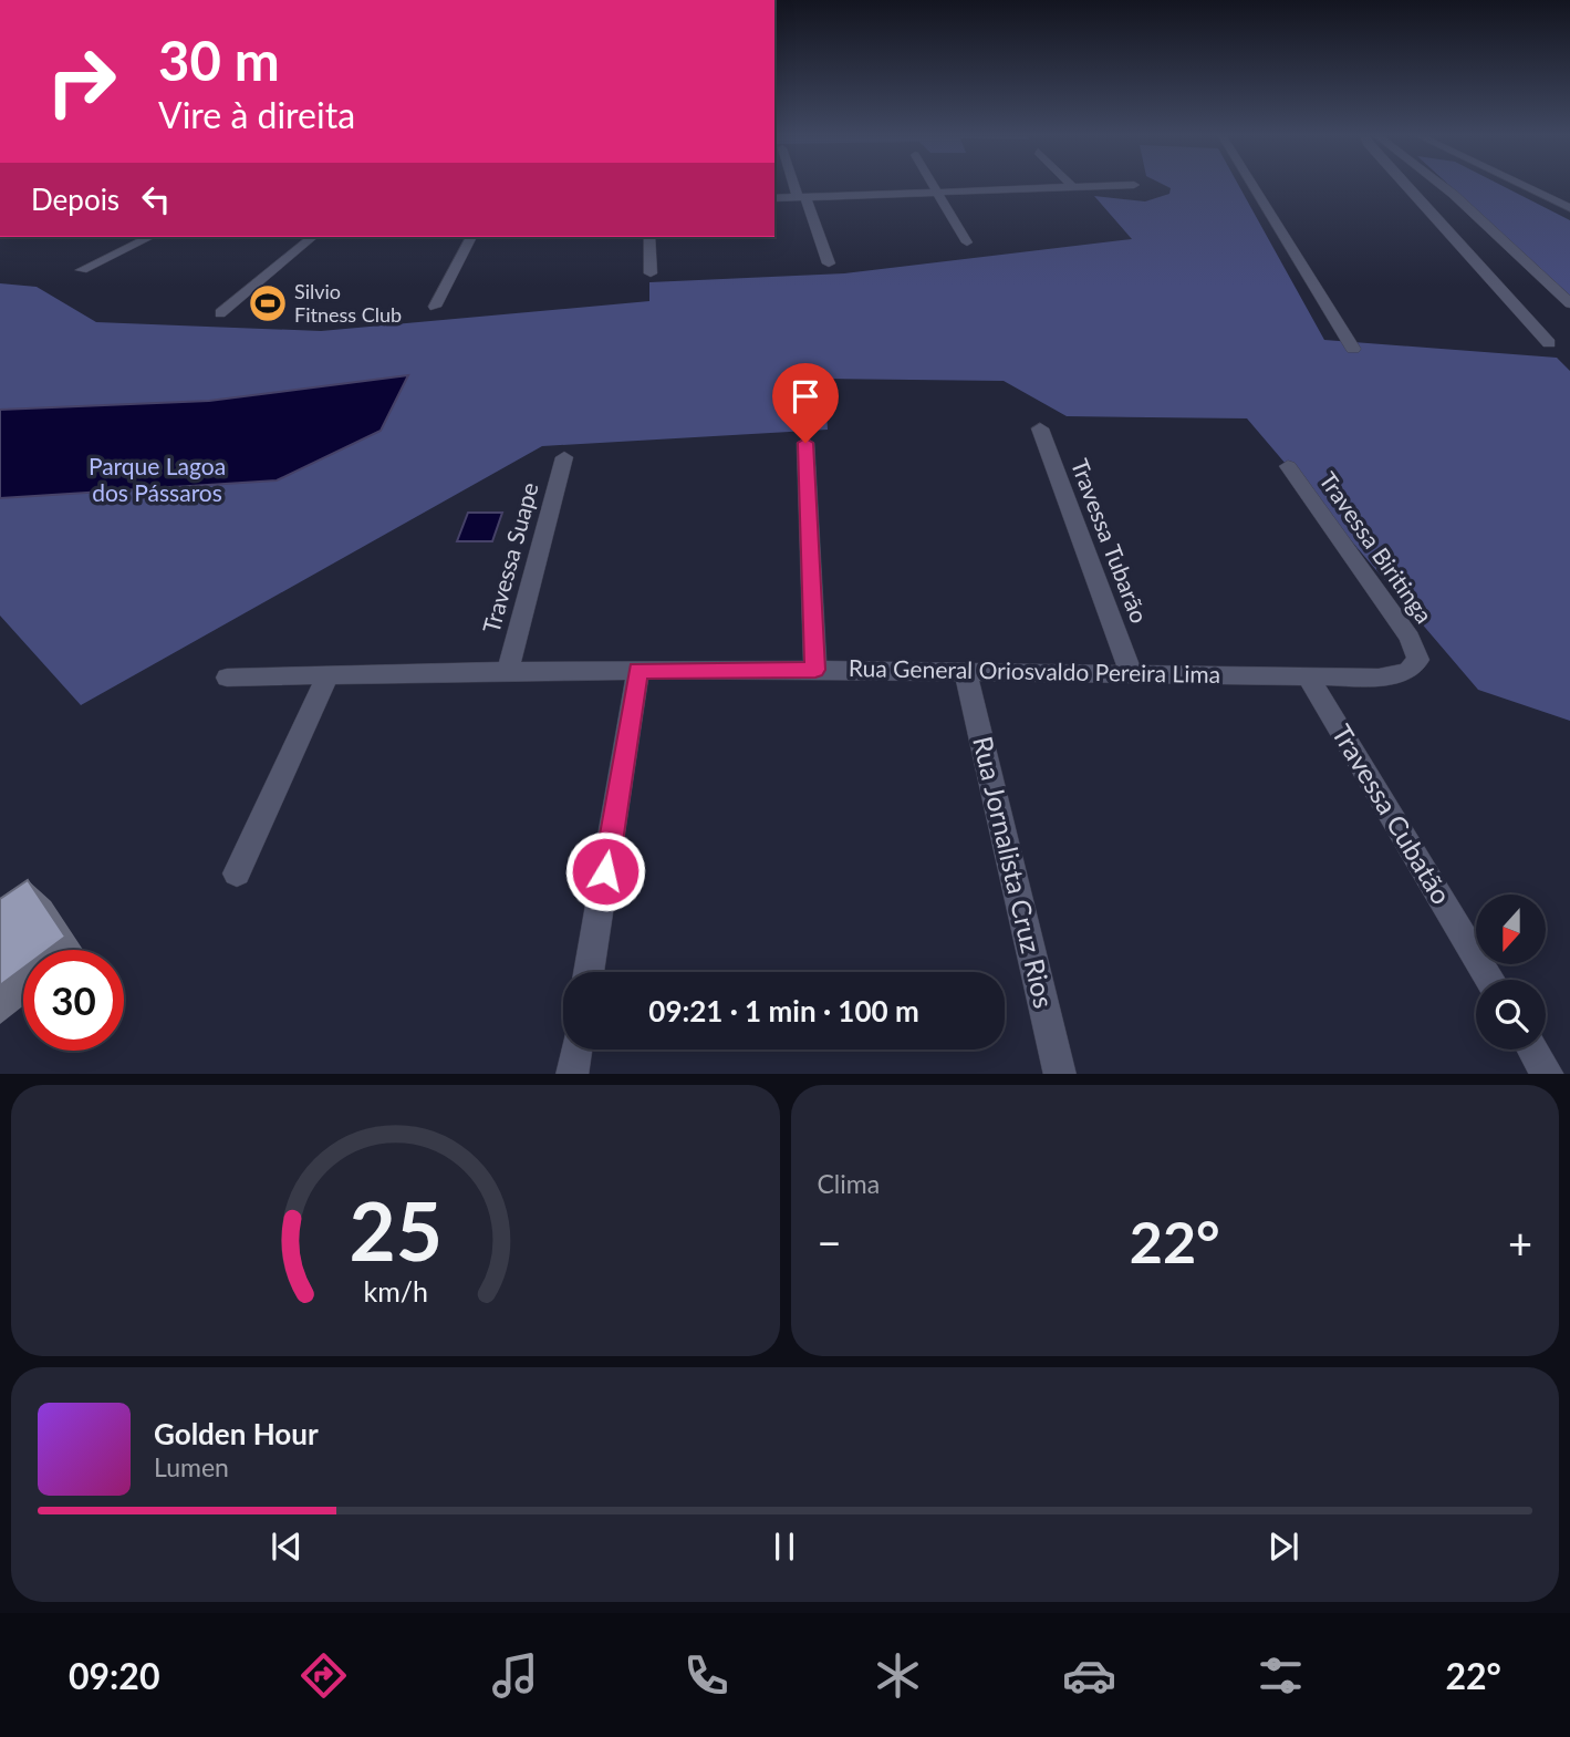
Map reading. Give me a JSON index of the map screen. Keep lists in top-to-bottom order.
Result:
{
  "streets": {
    "street": [
      "Travessa Tubarão",
      "Travessa Biritinga",
      "Travessa Suape",
      "Rua General Oriosvaldo Pereira Lima",
      "Travessa Cubatão",
      "Rua Jornalista Cruz Rios"
    ]
  },
  "crossings": [
    ["Travessa Tubarão", "Rua General Oriosvaldo Pereira Lima"],
    ["Travessa Biritinga", "Rua General Oriosvaldo Pereira Lima"],
    ["Travessa Suape", "Rua General Oriosvaldo Pereira Lima"],
    ["Rua General Oriosvaldo Pereira Lima", "Travessa Cubatão"],
    ["Rua General Oriosvaldo Pereira Lima", "Rua Jornalista Cruz Rios"]
  ],
  "parks": ["Parque Lagoa dos Pássaros"],
  "places": {
    "sports": ["Silvio Fitness Club"]
  },
  "north": "bottom",
  "page": {
    "turn": ["30 m", "Vire à direita"],
    "then": "Depois",
    "limit": "30",
    "trip": "09:21 · 1 min · 100 m",
    "tile": "Clima",
    "heat": ["−", "22°", "+"],
    "song": ["Golden Hour", "Lumen"],
    "tabs": ["09:20", "22°"],
    "gauge": ["25", "km/h"]
  }
}
